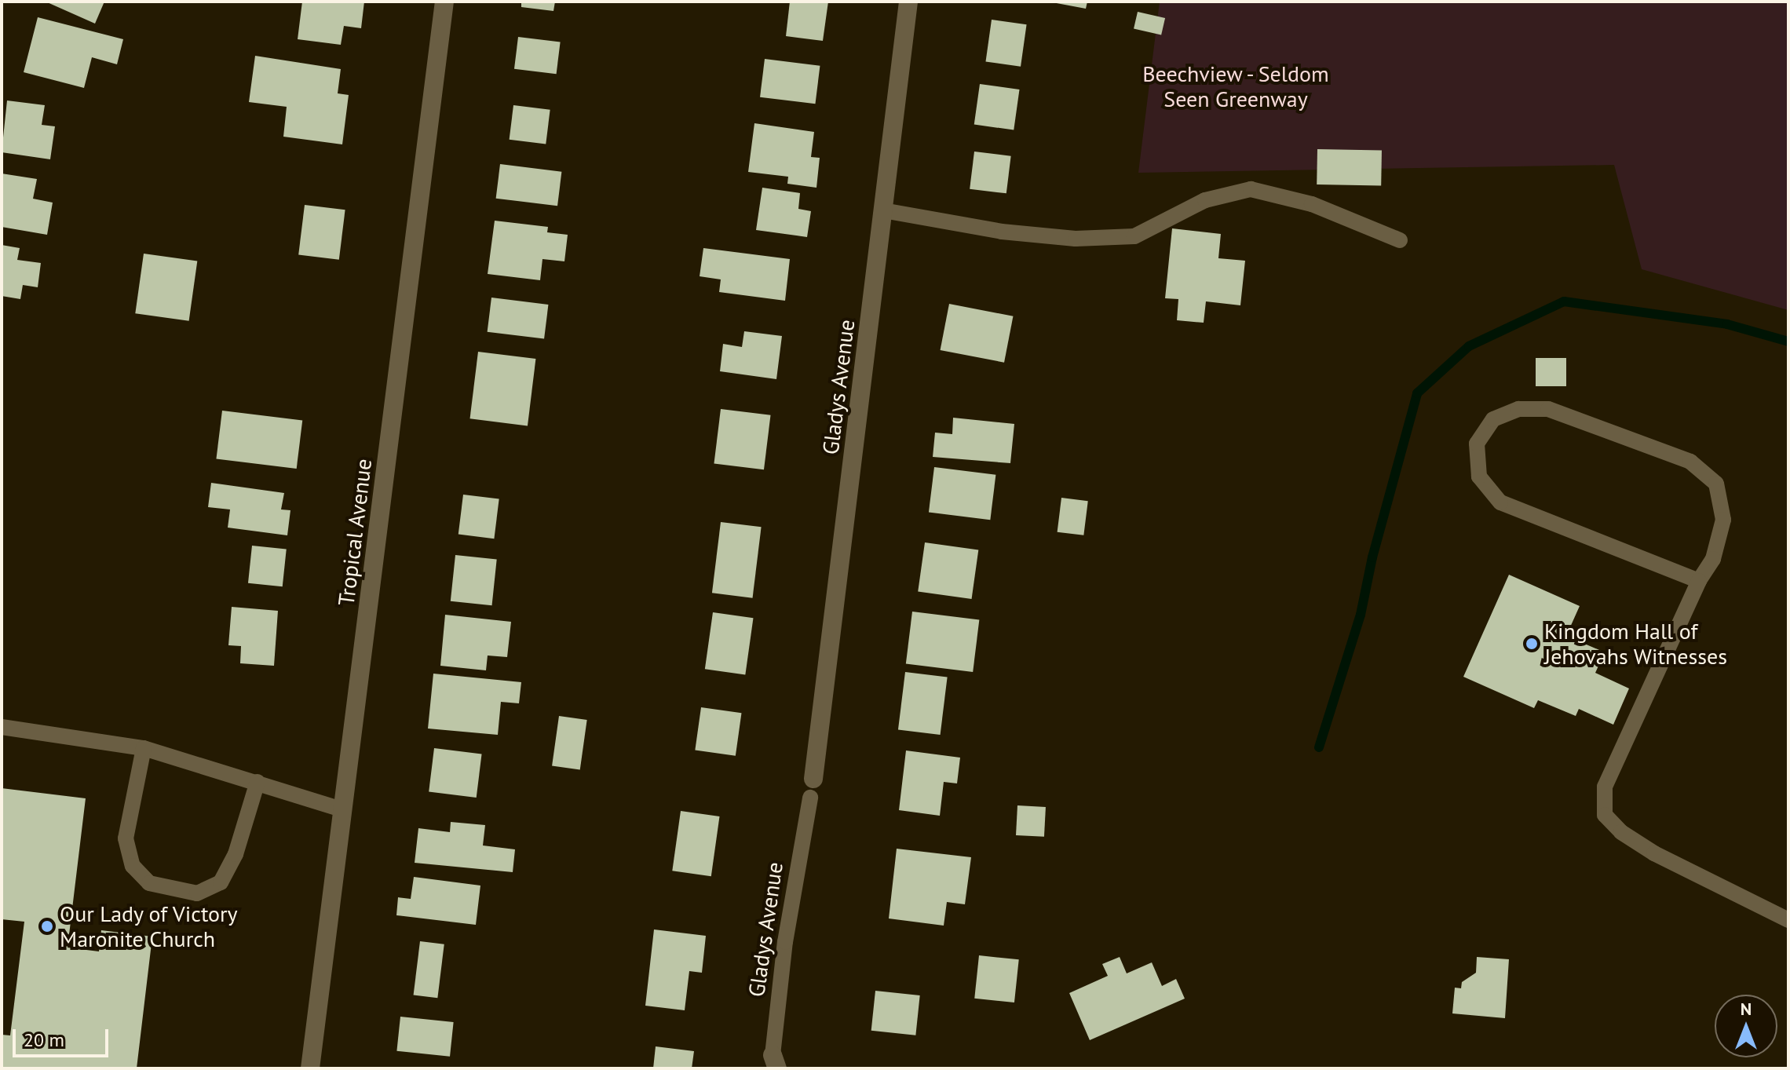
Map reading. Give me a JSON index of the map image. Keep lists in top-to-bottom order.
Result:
{
  "streets": {
    "street": ["Gladys Avenue", "Tropical Avenue"]
  },
  "parks": ["Beechview - Seldom Seen Greenway"],
  "places": ["Kingdom Hall of Jehovahs Witnesses", "Our Lady of Victory Maronite Church"],
  "scale_bar": "20 m",
  "north": "top"
}
